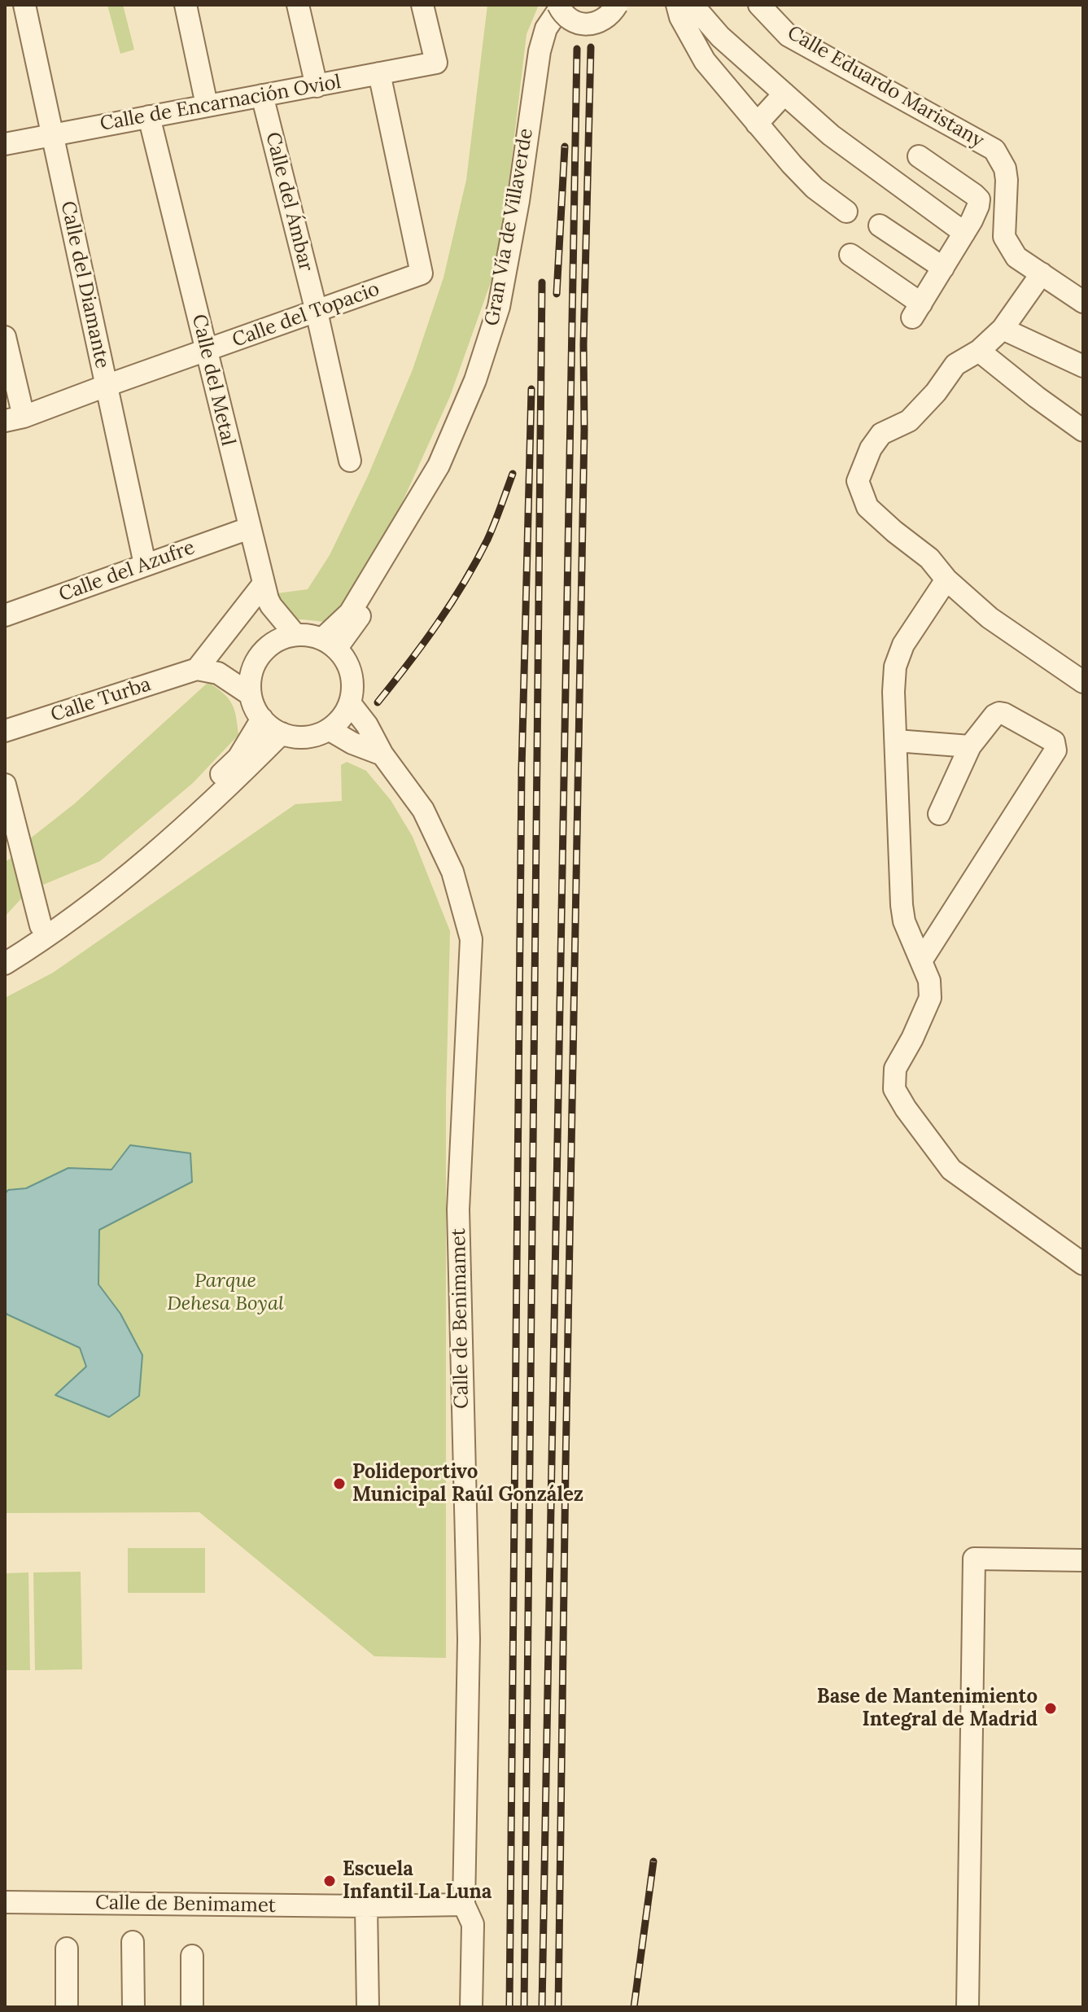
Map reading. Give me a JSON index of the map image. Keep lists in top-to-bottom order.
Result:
{
  "streets": {
    "street": [
      "Calle Eduardo Maristany",
      "Calle de Encarnación Oviol",
      "Calle del Ámbar",
      "Gran Vía de Villaverde",
      "Calle del Diamante",
      "Calle del Topacio",
      "Calle del Metal",
      "Calle del Azufre",
      "Calle Turba",
      "Calle de Benimamet"
    ]
  },
  "crossings": [
    ["Calle de Encarnación Oviol", "Calle del Ámbar"],
    ["Calle de Encarnación Oviol", "Calle del Diamante"],
    ["Calle de Encarnación Oviol", "Calle del Topacio"],
    ["Calle de Encarnación Oviol", "Calle del Metal"],
    ["Calle del Ámbar", "Calle del Topacio"],
    ["Gran Vía de Villaverde", "Calle del Metal"],
    ["Gran Vía de Villaverde", "Calle de Benimamet"],
    ["Calle del Diamante", "Calle del Topacio"],
    ["Calle del Diamante", "Calle del Azufre"],
    ["Calle del Topacio", "Calle del Metal"],
    ["Calle del Metal", "Calle del Azufre"],
    ["Calle del Metal", "Calle de Benimamet"]
  ],
  "parks": ["Parque Dehesa Boyal"],
  "places": ["Polideportivo Municipal Raúl González", "Base de Mantenimiento Integral de Madrid", "Escuela Infantil La Luna"]
}
